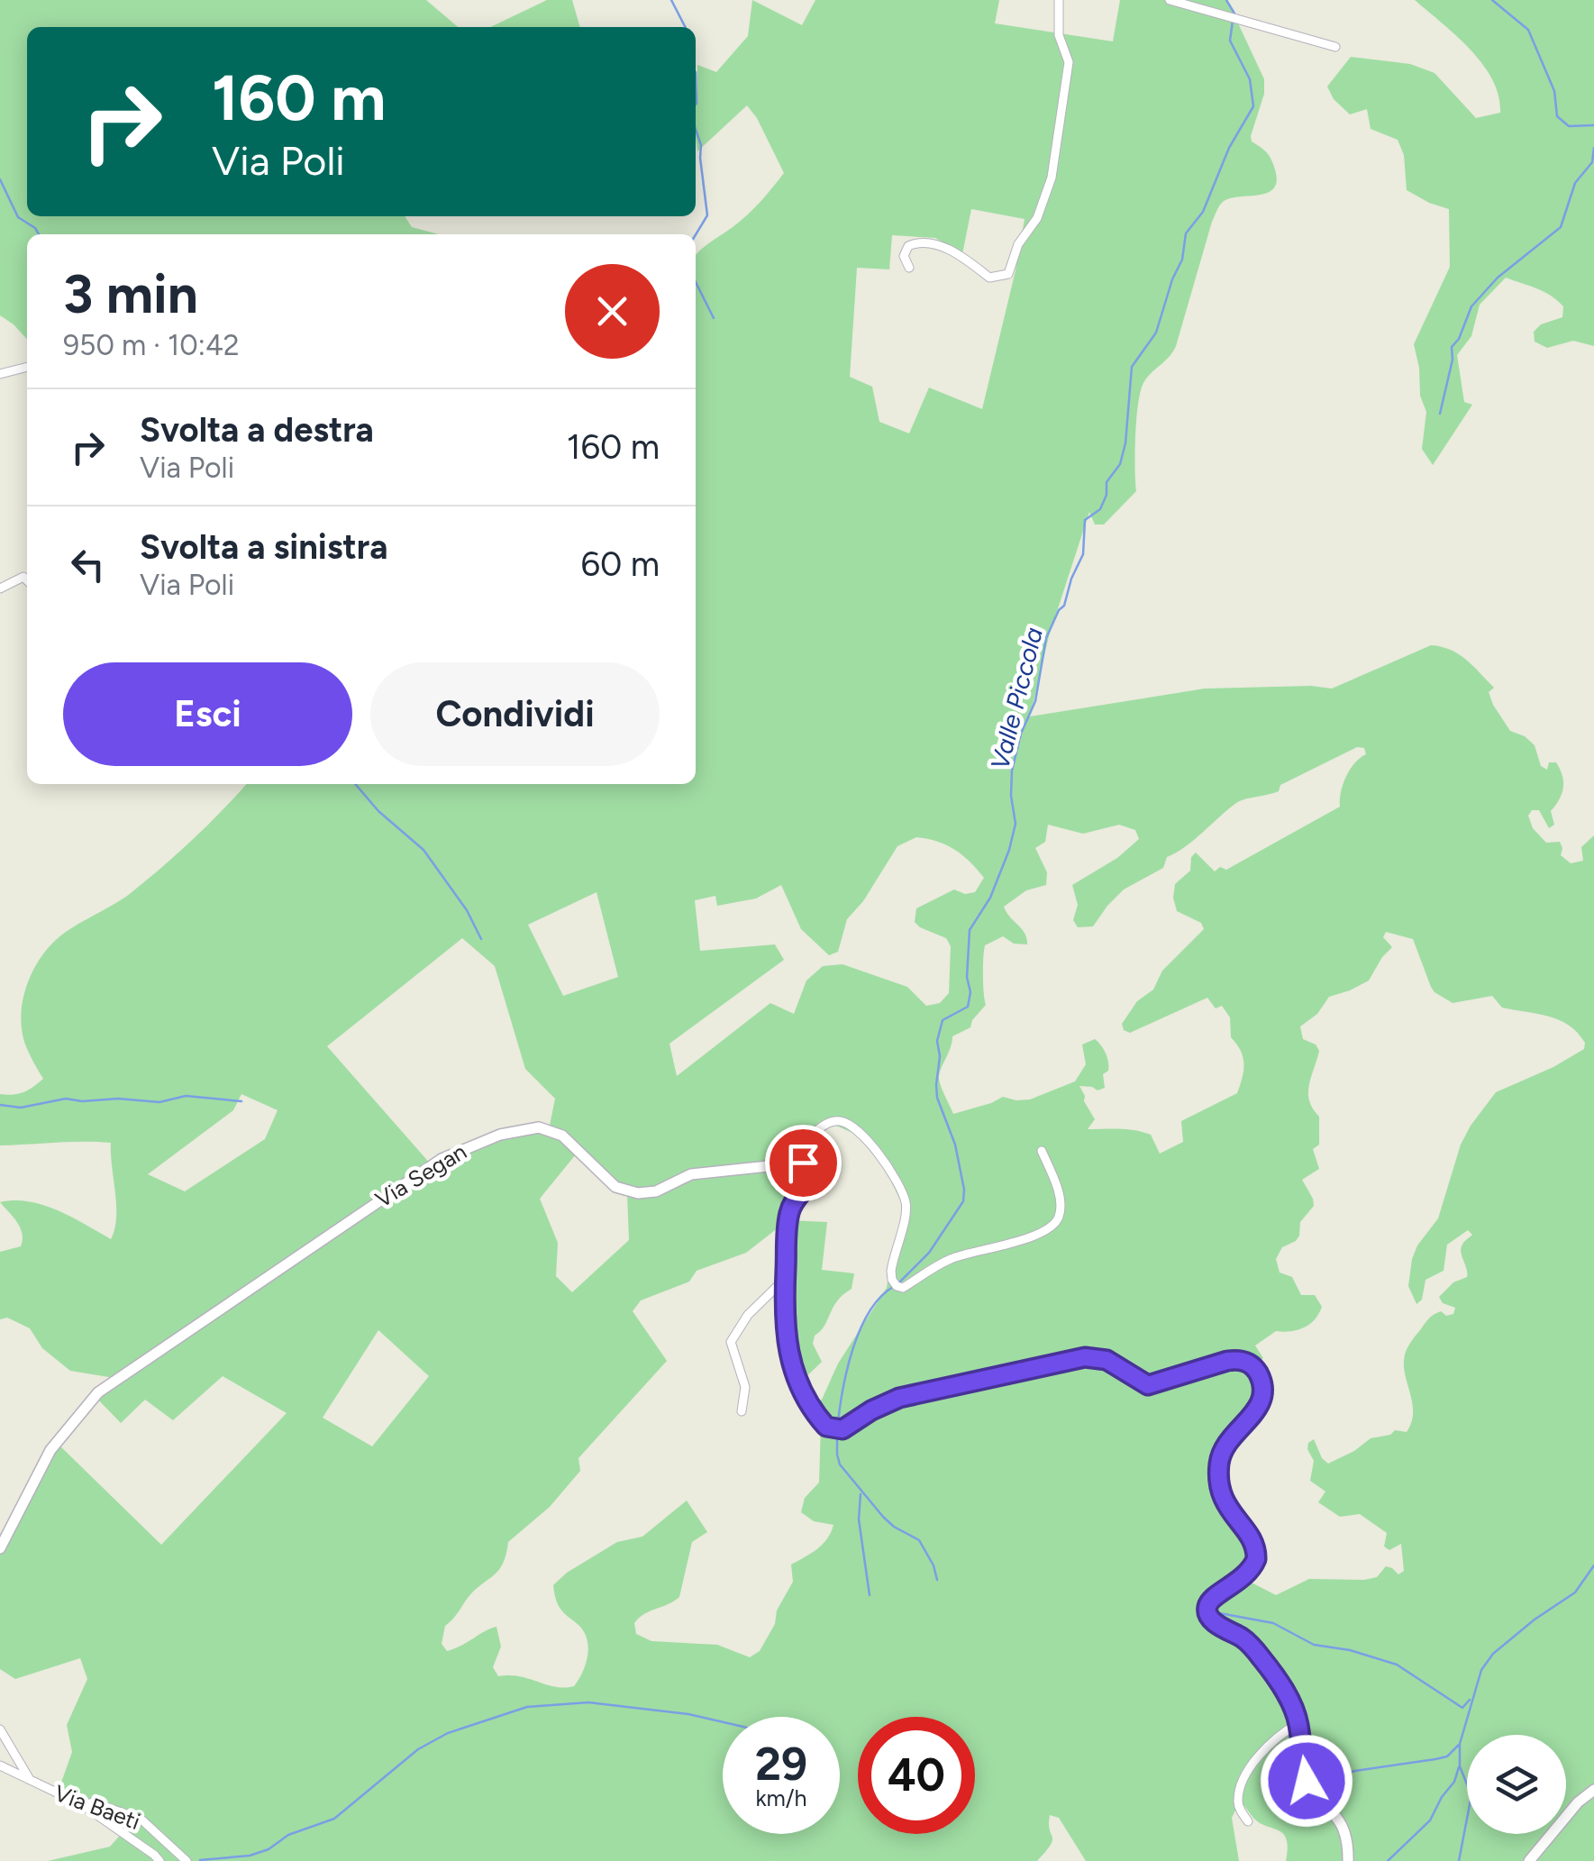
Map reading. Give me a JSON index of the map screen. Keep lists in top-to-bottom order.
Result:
{
  "streets": {
    "street": ["Via Segan", "Via Baeti"]
  },
  "water": ["Valle Piccola"],
  "page": {
    "turn": ["160 m", "Via Poli"],
    "heading": ["3 min", "950 m · 10:42"],
    "list": [
      {
        "name": "Svolta a destra",
        "note": "Via Poli",
        "value": "160 m"
      },
      {
        "name": "Svolta a sinistra",
        "note": "Via Poli",
        "value": "60 m"
      }
    ],
    "buttons": ["Esci", "Condividi"],
    "speed": "29 km/h",
    "limit": "40"
  }
}
